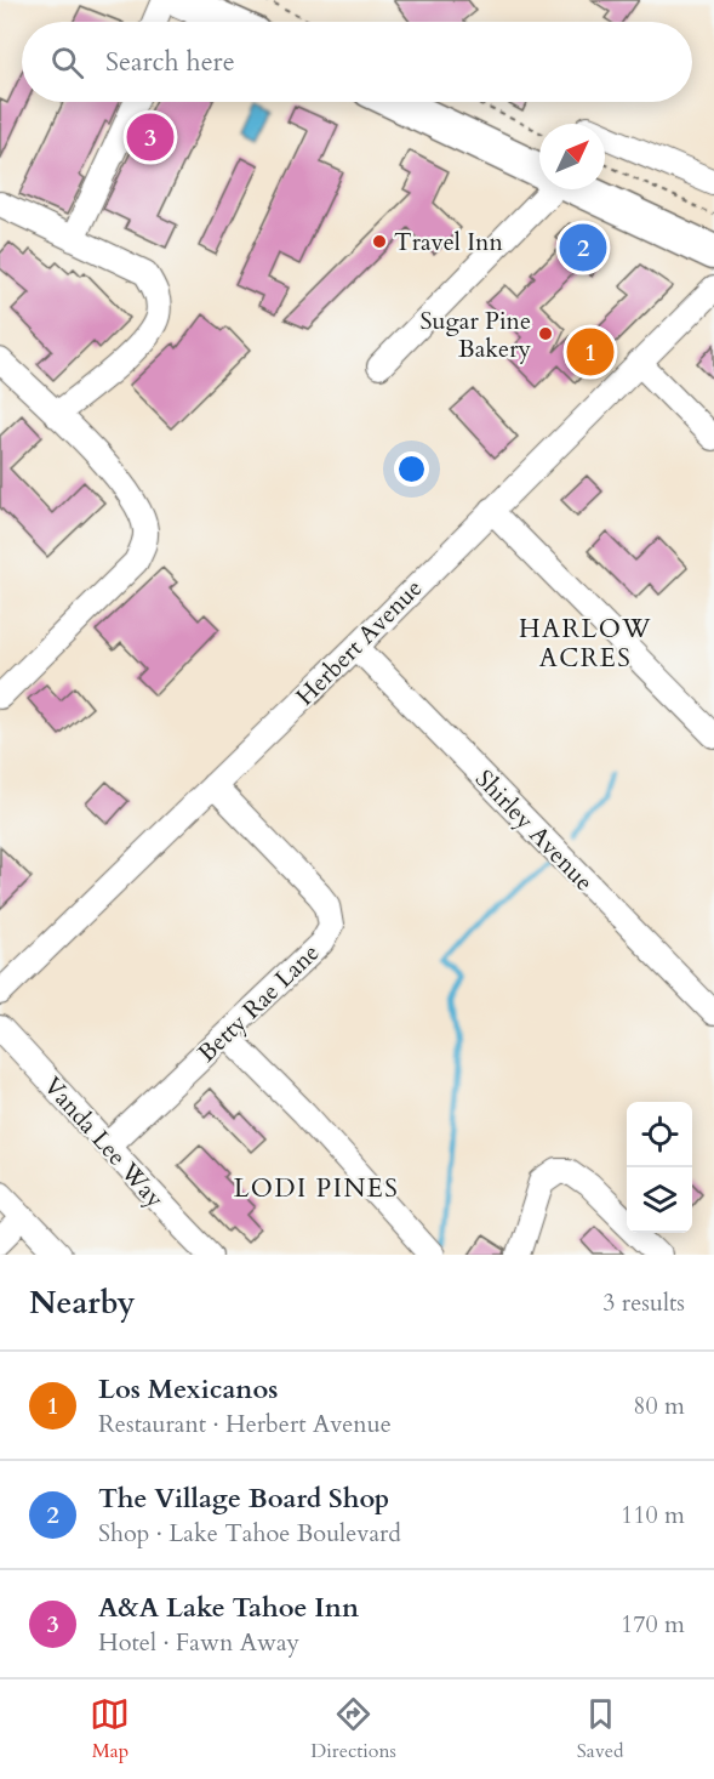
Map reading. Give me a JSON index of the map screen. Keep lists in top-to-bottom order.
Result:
{
  "streets": {
    "street": [
      "Herbert Avenue",
      "Shirley Avenue",
      "Betty Rae Lane",
      "Vanda Lee Way"
    ]
  },
  "crossings": [
    ["Herbert Avenue", "Shirley Avenue"],
    ["Herbert Avenue", "Betty Rae Lane"],
    ["Betty Rae Lane", "Vanda Lee Way"]
  ],
  "districts": ["HARLOW ACRES", "LODI PINES"],
  "places": ["Travel Inn", "Sugar Pine Bakery"],
  "north": "top right",
  "page": {
    "search": "Search here",
    "pins": ["3", "2", "1"],
    "heading": ["Nearby", "3 results"],
    "list": [
      {
        "mark": "1",
        "name": "Los Mexicanos",
        "note": "Restaurant · Herbert Avenue",
        "value": "80 m"
      },
      {
        "mark": "2",
        "name": "The Village Board Shop",
        "note": "Shop · Lake Tahoe Boulevard",
        "value": "110 m"
      },
      {
        "mark": "3",
        "name": "A&A Lake Tahoe Inn",
        "note": "Hotel · Fawn Away",
        "value": "170 m"
      }
    ],
    "nav": ["Map", "Directions", "Saved"]
  }
}
